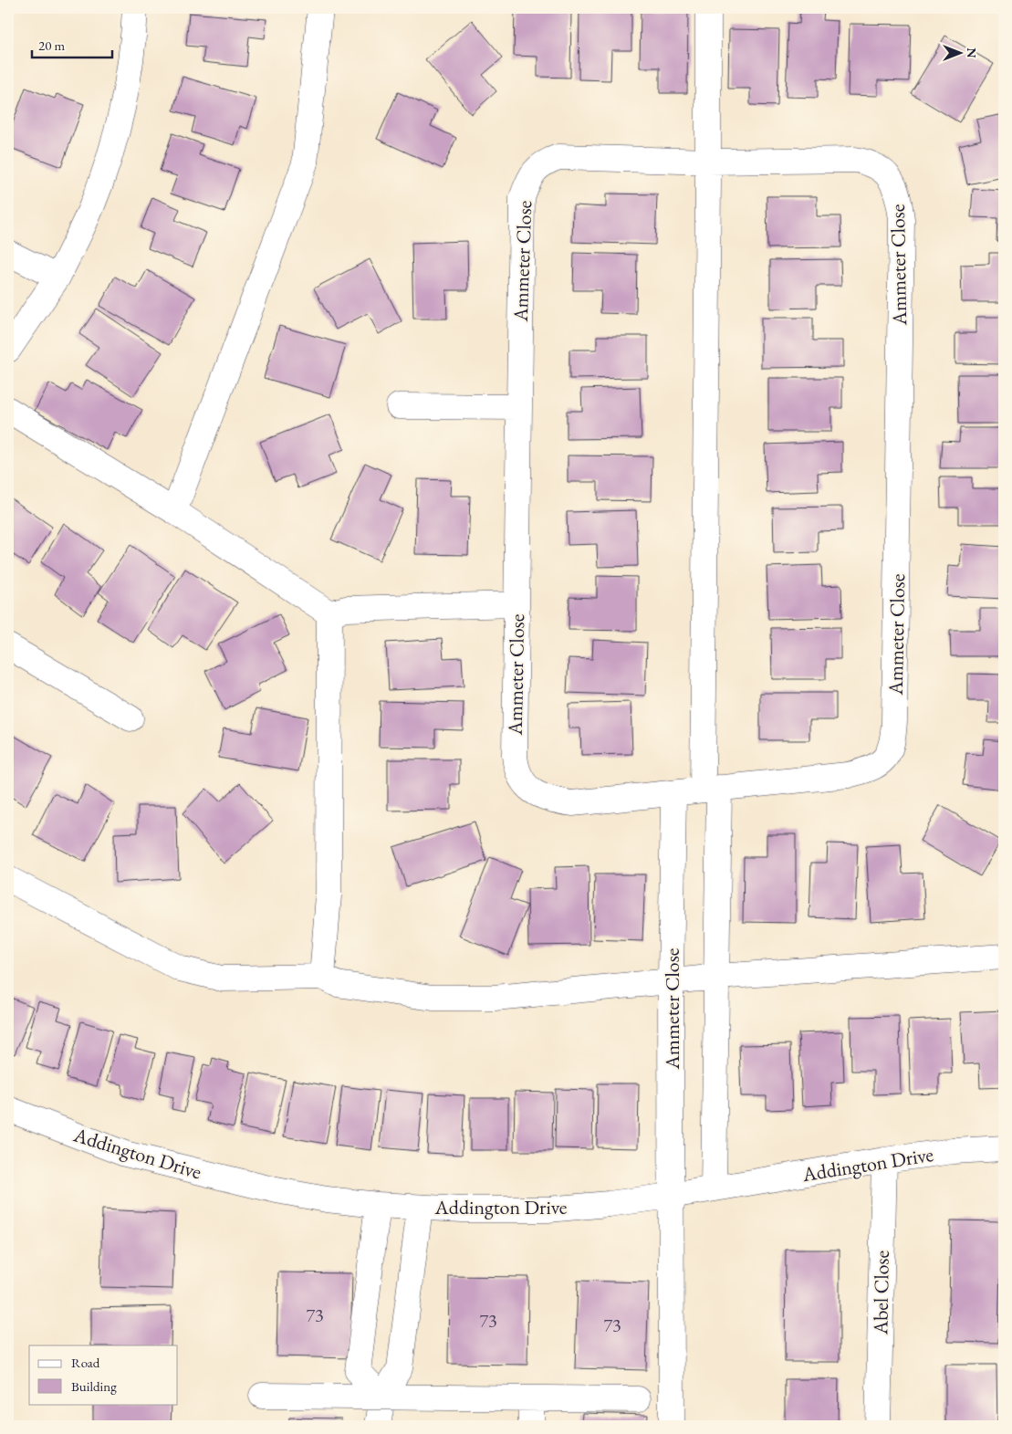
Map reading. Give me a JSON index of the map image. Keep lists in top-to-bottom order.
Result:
{
  "streets": {
    "street": ["Ammeter Close", "Addington Drive", "Abel Close"]
  },
  "crossings": [
    ["Ammeter Close", "Addington Drive"],
    ["Addington Drive", "Abel Close"]
  ],
  "house_numbers": ["73", "73", "73"],
  "legend": ["Road", "Building"],
  "scale_bar": "20 m",
  "north": "right"
}
